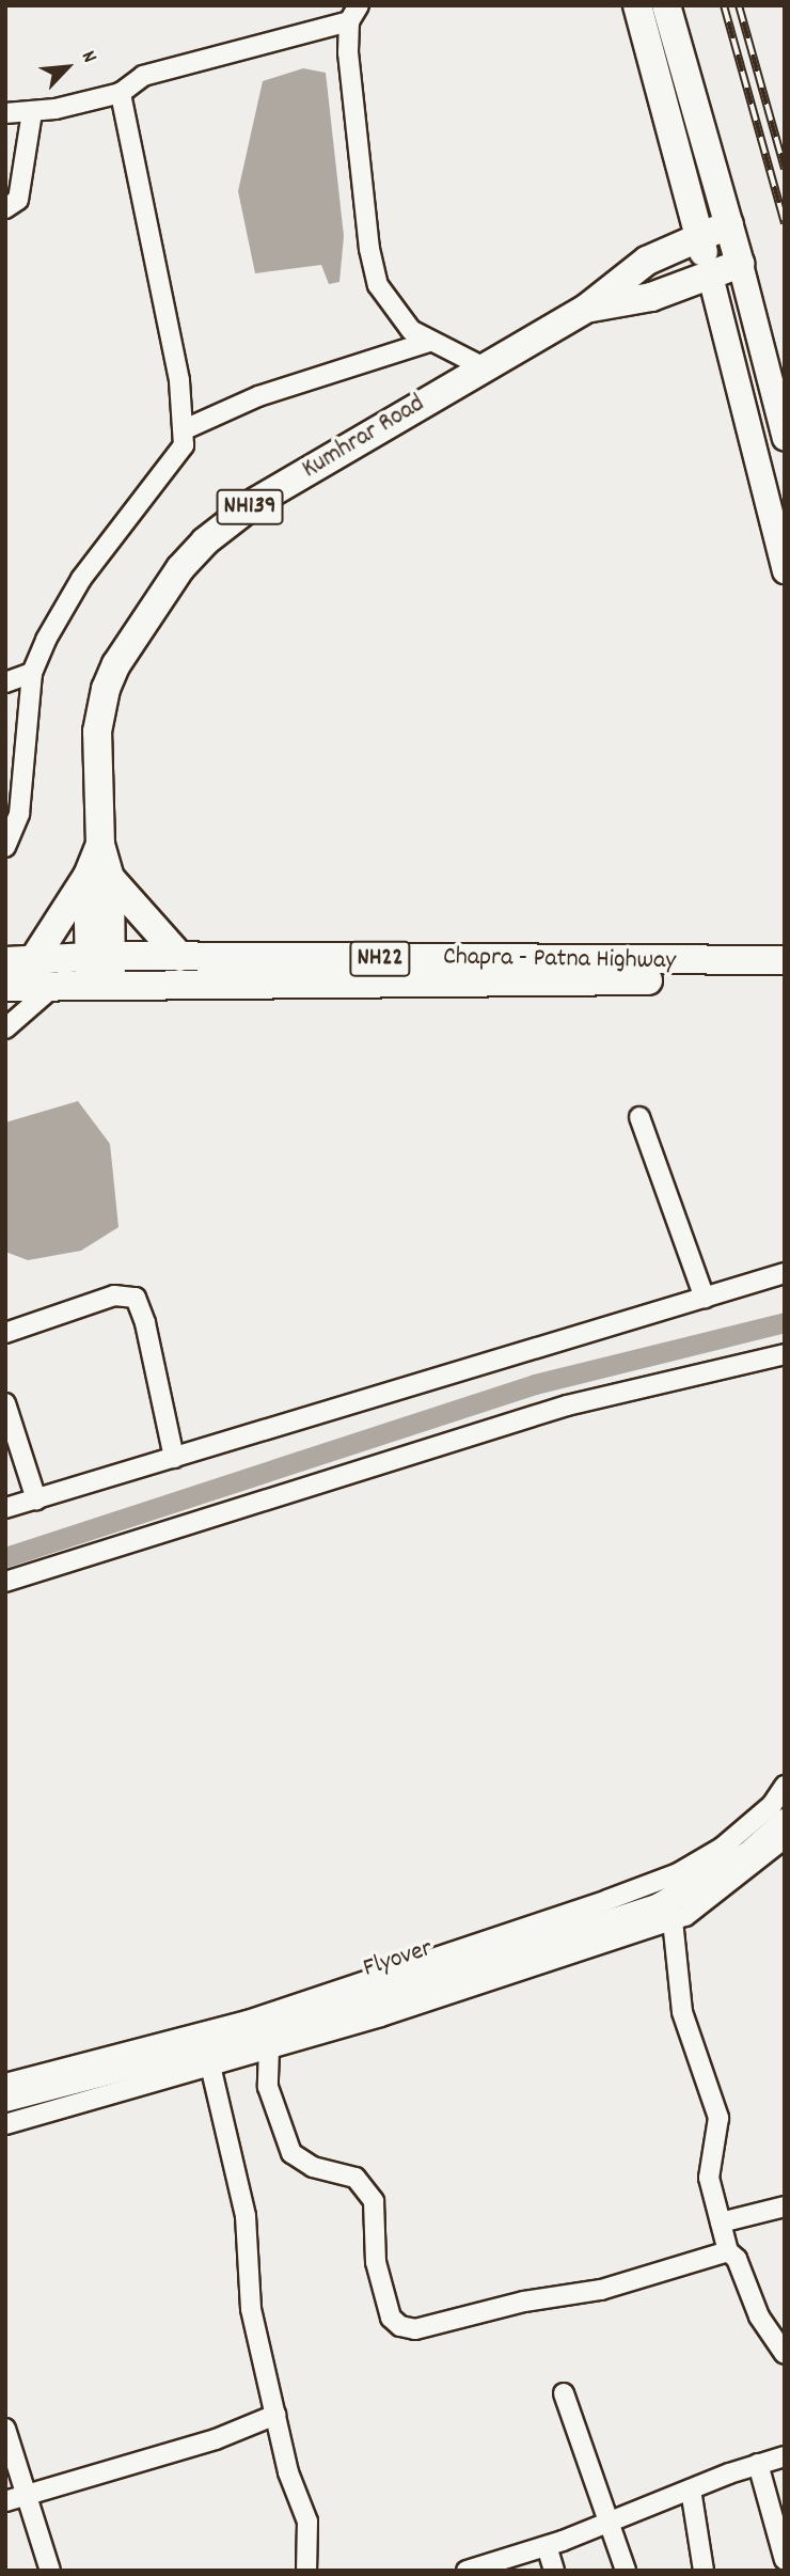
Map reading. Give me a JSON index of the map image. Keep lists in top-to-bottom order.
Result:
{
  "streets": {
    "highway": [
      "Kumhrar Road",
      "NH139",
      "NH22",
      "Chapra - Patna Highway"
    ],
    "main road": ["Flyover"]
  },
  "crossings": [
    ["Kumhrar Road", "Chapra - Patna Highway"],
    ["NH22", "Chapra - Patna Highway"]
  ],
  "north": "top right"
}
